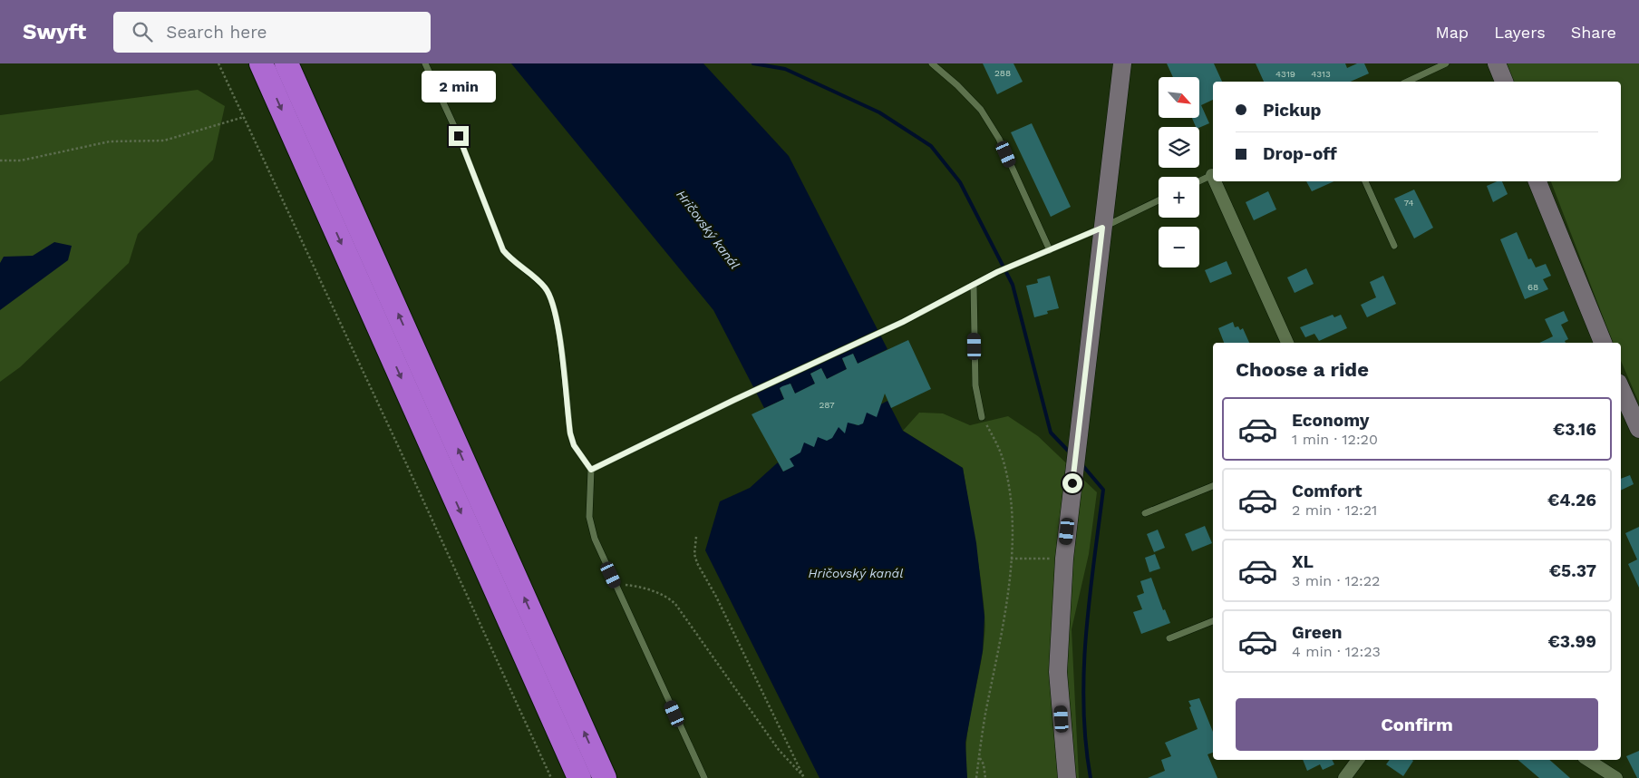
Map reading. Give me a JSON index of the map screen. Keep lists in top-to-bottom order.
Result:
{
  "water": ["Hričovský kanál"],
  "house_numbers": [
    "288",
    "4319",
    "4313",
    "74",
    "68",
    "287"
  ],
  "north": "bottom right",
  "page": {
    "header": "Swyft",
    "search": "Search here",
    "nav": ["Map", "Layers", "Share"],
    "bubble": "2 min",
    "map_buttons": ["+", "−"],
    "banner": ["Pickup", "Drop-off"],
    "heading": "Choose a ride",
    "list": [
      {
        "name": "Economy",
        "note": "1 min · 12:20",
        "value": "€3.16"
      },
      {
        "name": "Comfort",
        "note": "2 min · 12:21",
        "value": "€4.26"
      },
      {
        "name": "XL",
        "note": "3 min · 12:22",
        "value": "€5.37"
      },
      {
        "name": "Green",
        "note": "4 min · 12:23",
        "value": "€3.99"
      }
    ],
    "buttons": "Confirm"
  }
}
